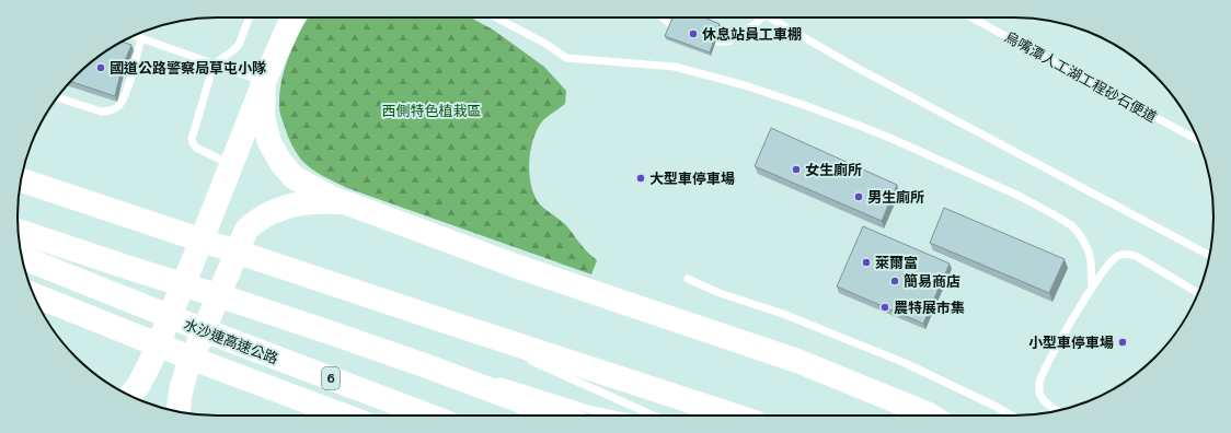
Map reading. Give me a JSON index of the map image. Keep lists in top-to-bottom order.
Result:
{
  "streets": {
    "highway": ["水沙連高速公路", "6"],
    "lane": ["烏嘴潭人工湖工程砂石便道"]
  },
  "parks": ["西側特色植栽區"],
  "places": [
    "休息站員工車棚",
    "國道公路警察局草屯小隊",
    "女生廁所",
    "大型車停車場",
    "男生廁所",
    "萊爾富",
    "簡易商店",
    "農特展市集",
    "小型車停車場"
  ]
}
